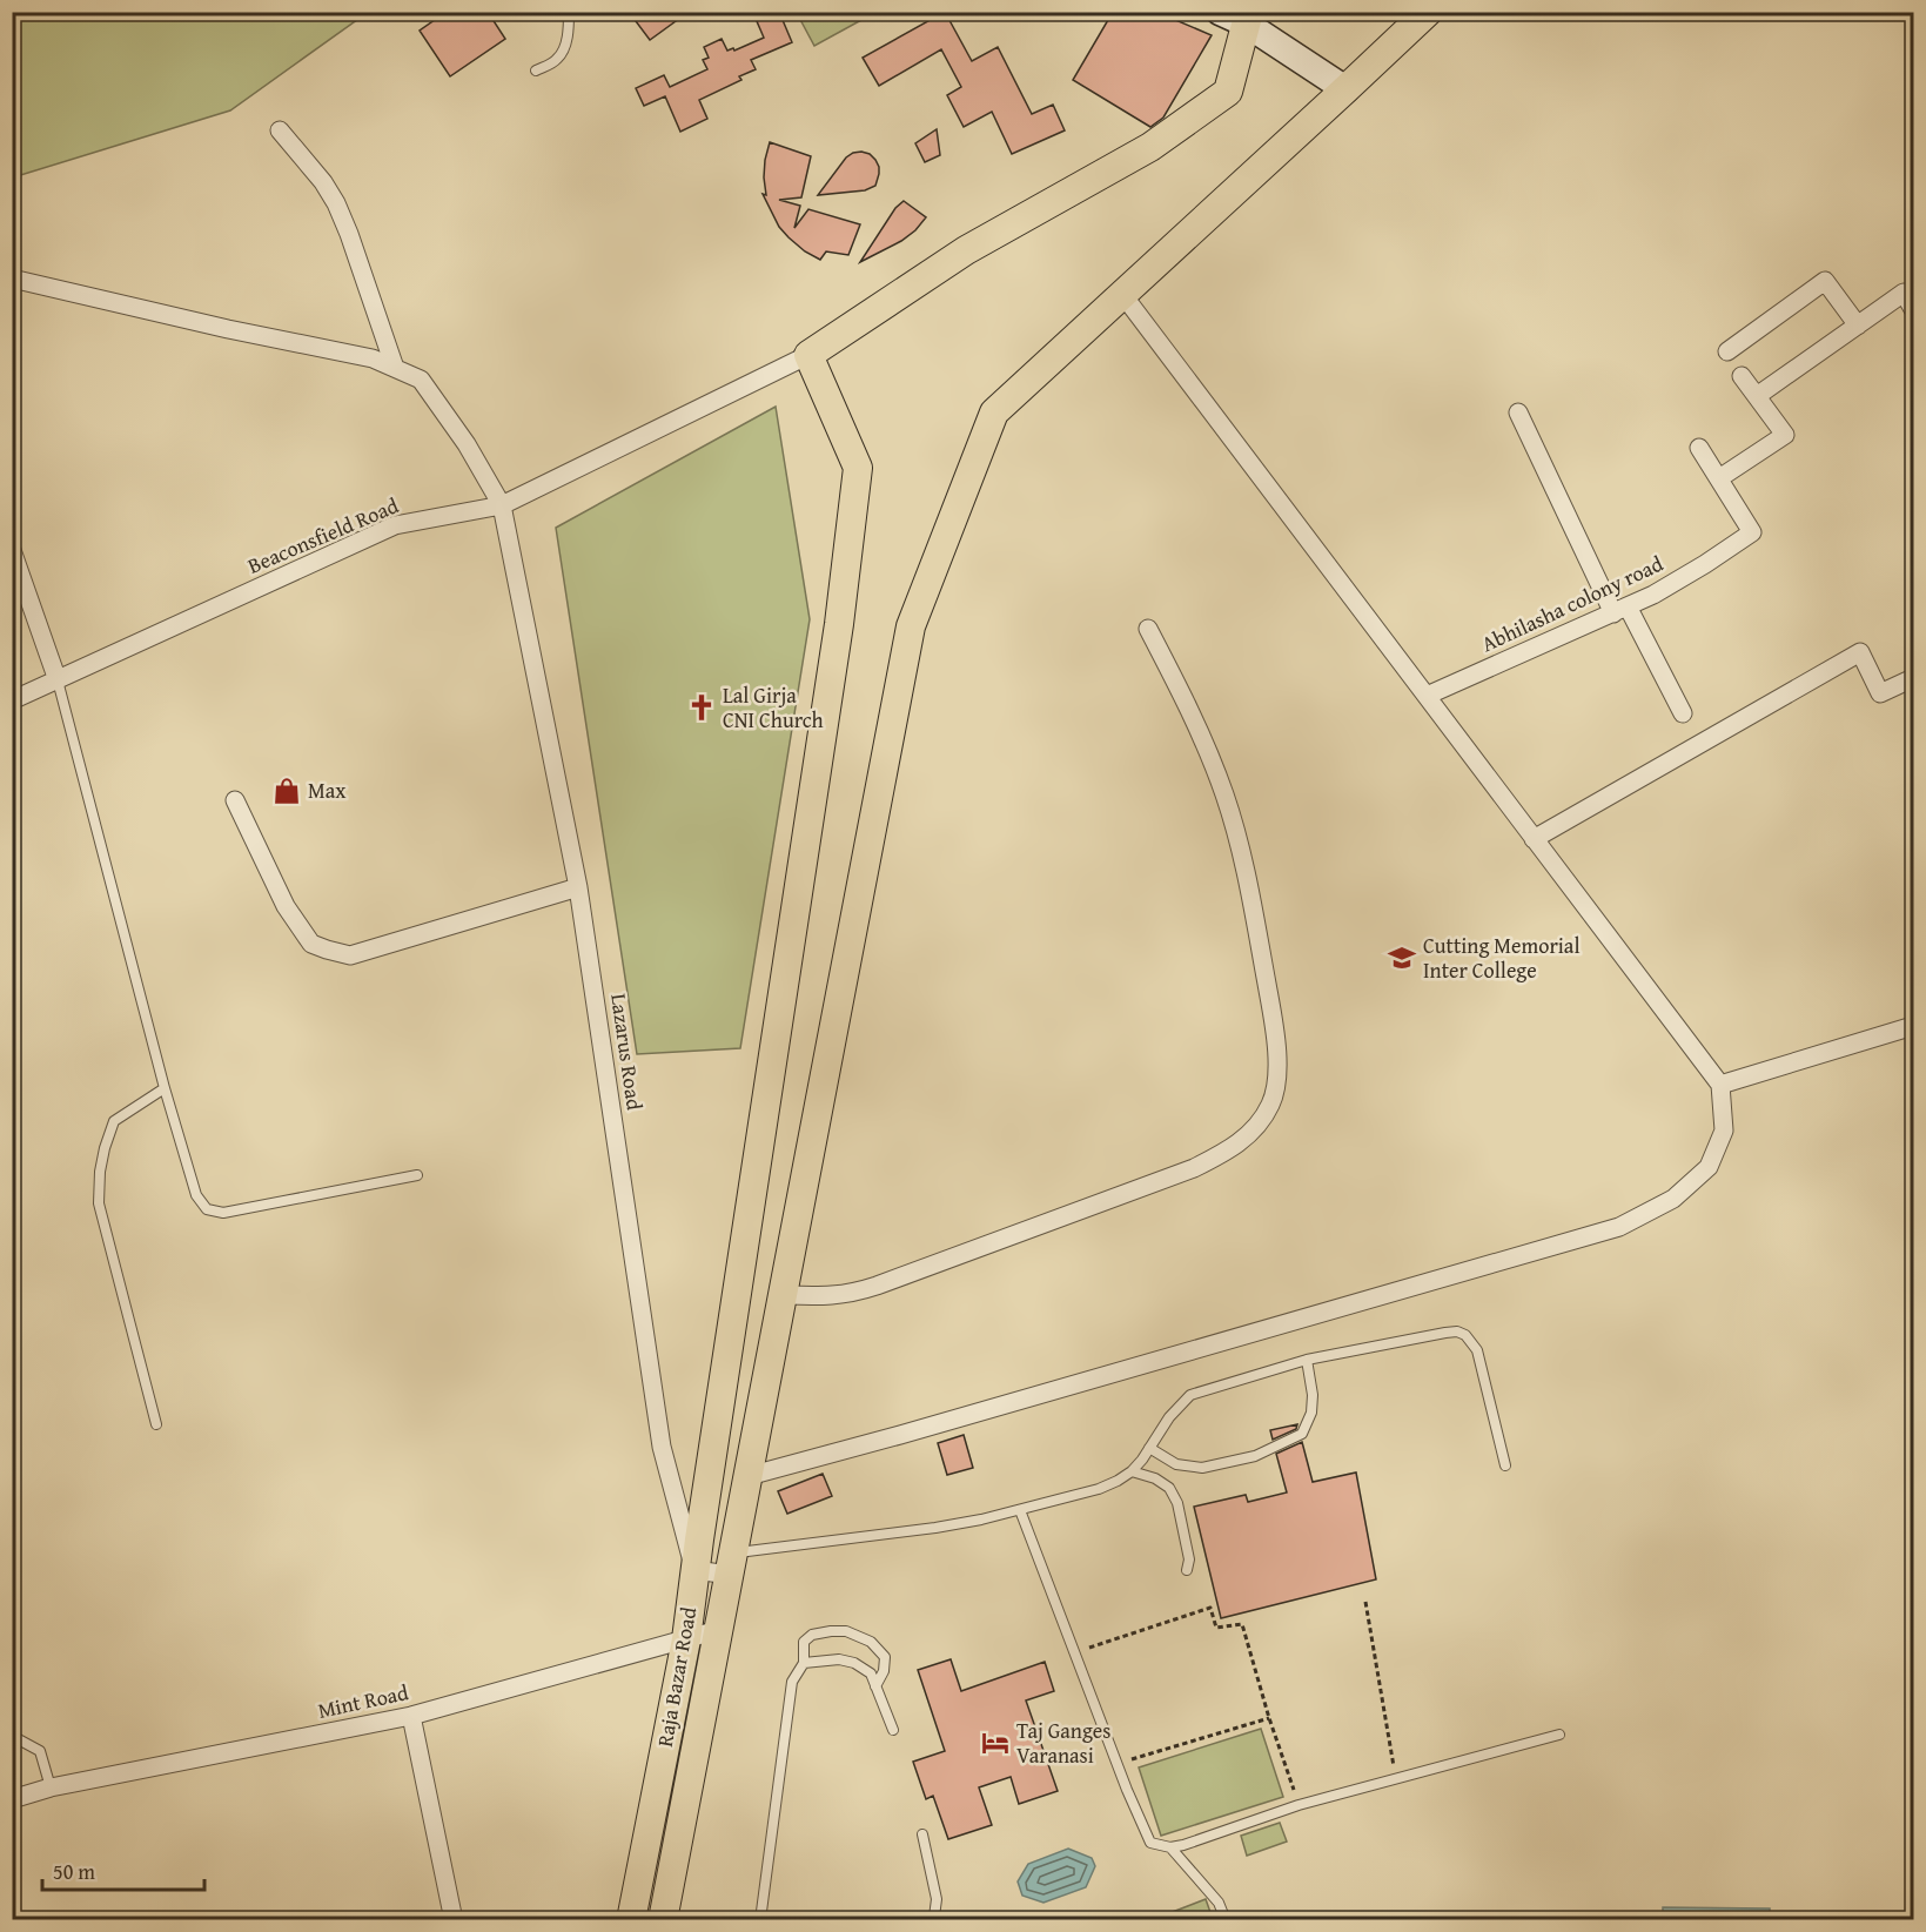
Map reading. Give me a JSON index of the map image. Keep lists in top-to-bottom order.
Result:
{
  "streets": {
    "main road": ["Raja Bazar Road"],
    "street": [
      "Beaconsfield Road",
      "Abhilasha colony road",
      "Lazarus Road",
      "Mint Road"
    ]
  },
  "crossings": [
    ["Beaconsfield Road", "Lazarus Road"],
    ["Beaconsfield Road", "Raja Bazar Road"],
    ["Lazarus Road", "Raja Bazar Road"],
    ["Raja Bazar Road", "Mint Road"]
  ],
  "places": {
    "church": ["Lal Girja CNI Church"],
    "shop": ["Max"],
    "school or university": ["Cutting Memorial Inter College"],
    "hotel": ["Taj Ganges Varanasi"]
  },
  "scale_bar": "50 m"
}
